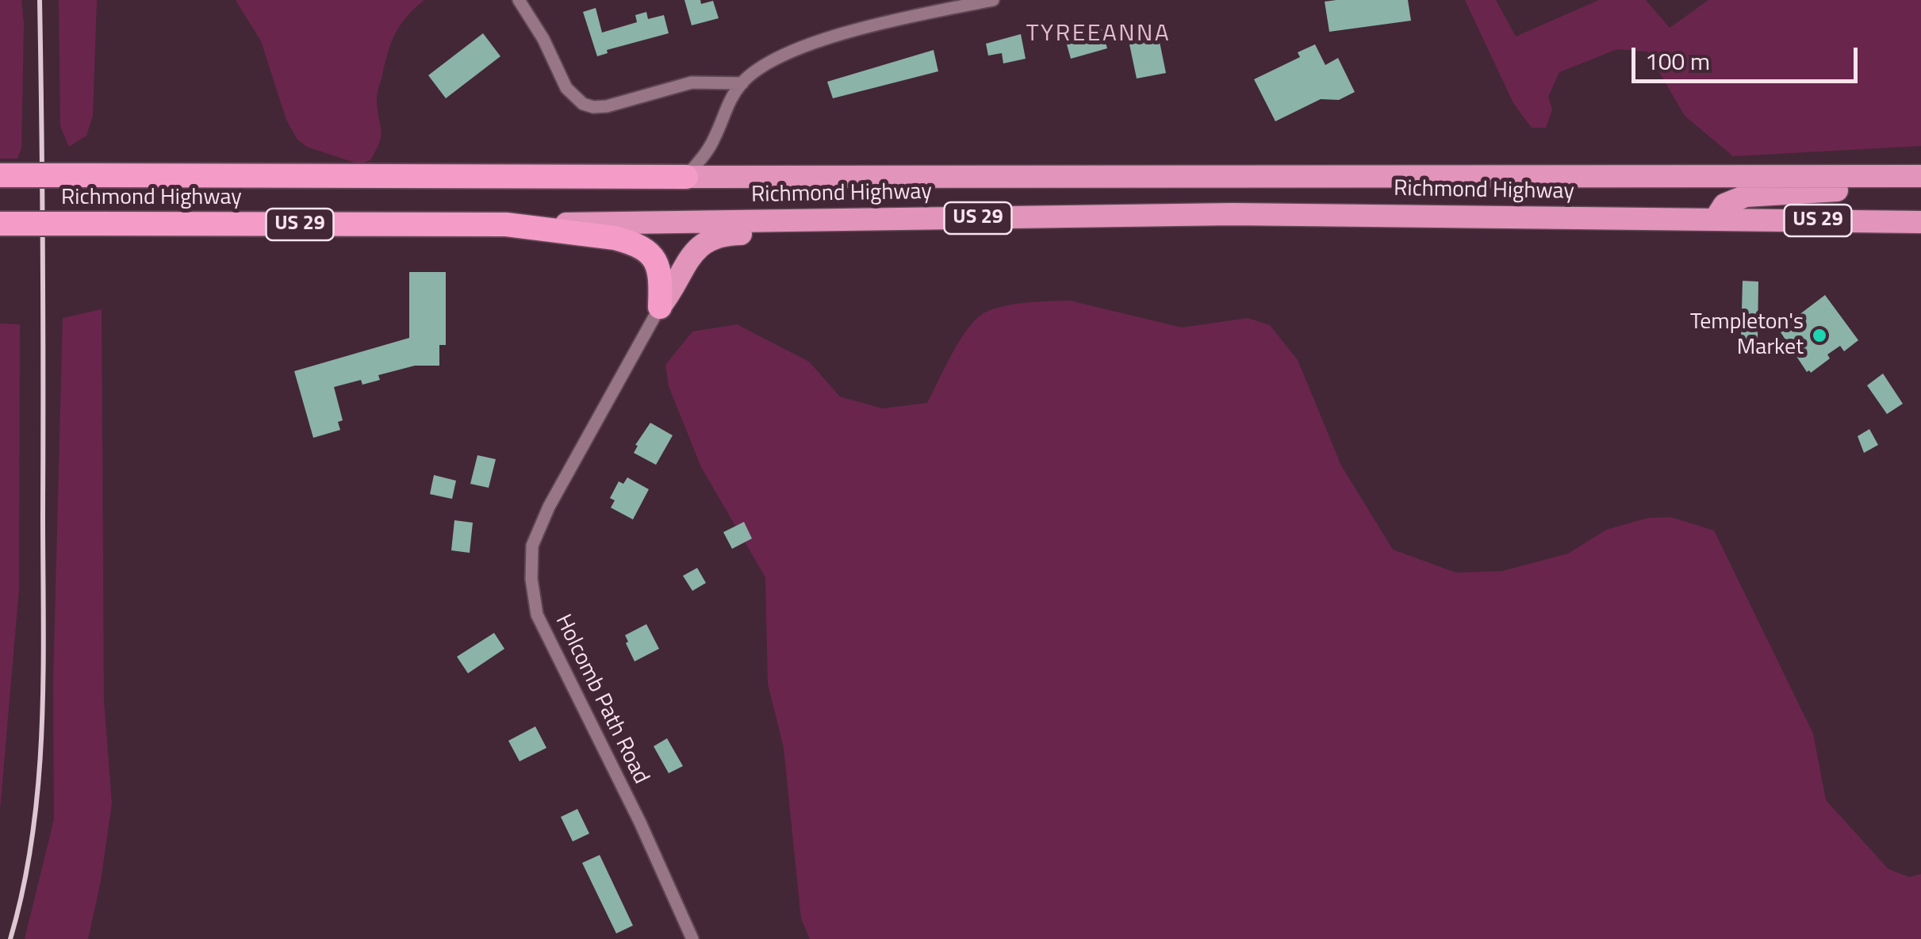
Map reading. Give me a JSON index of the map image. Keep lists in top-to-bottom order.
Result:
{
  "streets": {
    "highway": ["Richmond Highway", "US 29"],
    "street": ["Holcomb Path Road"]
  },
  "districts": ["TYREEANNA"],
  "places": ["Templeton's Market"],
  "scale_bar": "100 m"
}
